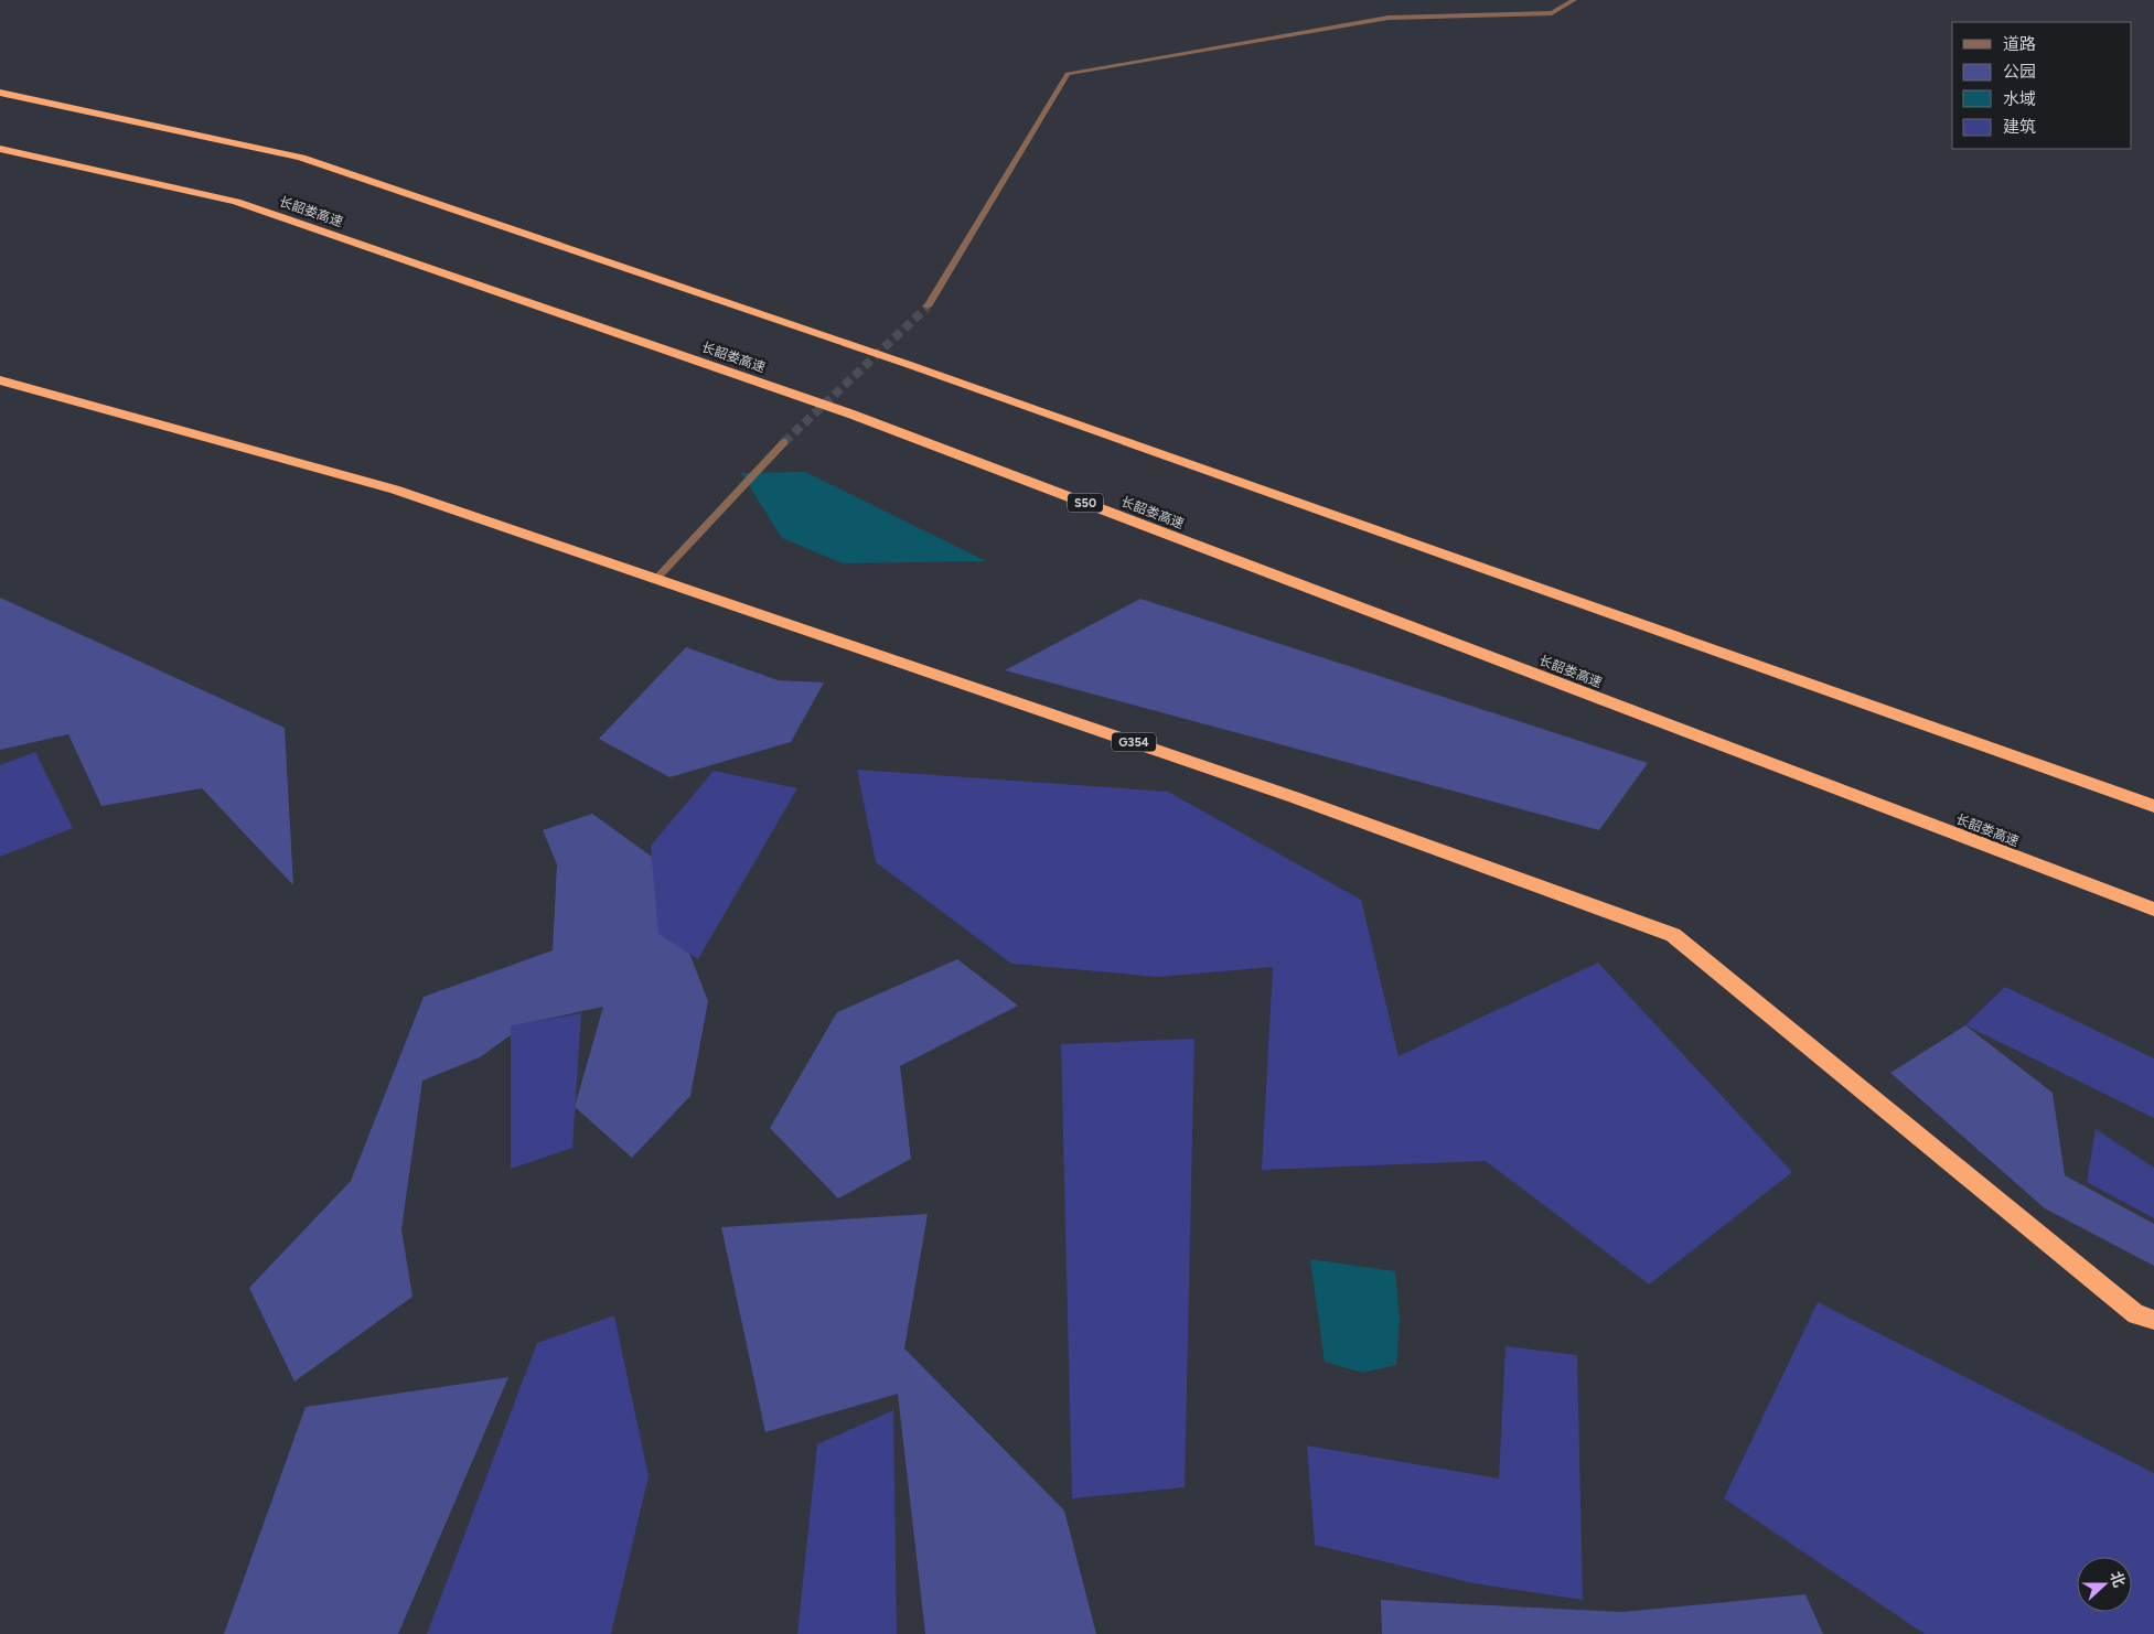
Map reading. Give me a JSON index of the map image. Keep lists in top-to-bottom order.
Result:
{
  "streets": {
    "highway": ["长韶娄高速", "S50", "G354"]
  },
  "legend": [
    "道路",
    "公园",
    "水域",
    "建筑"
  ],
  "north": "right"
}
